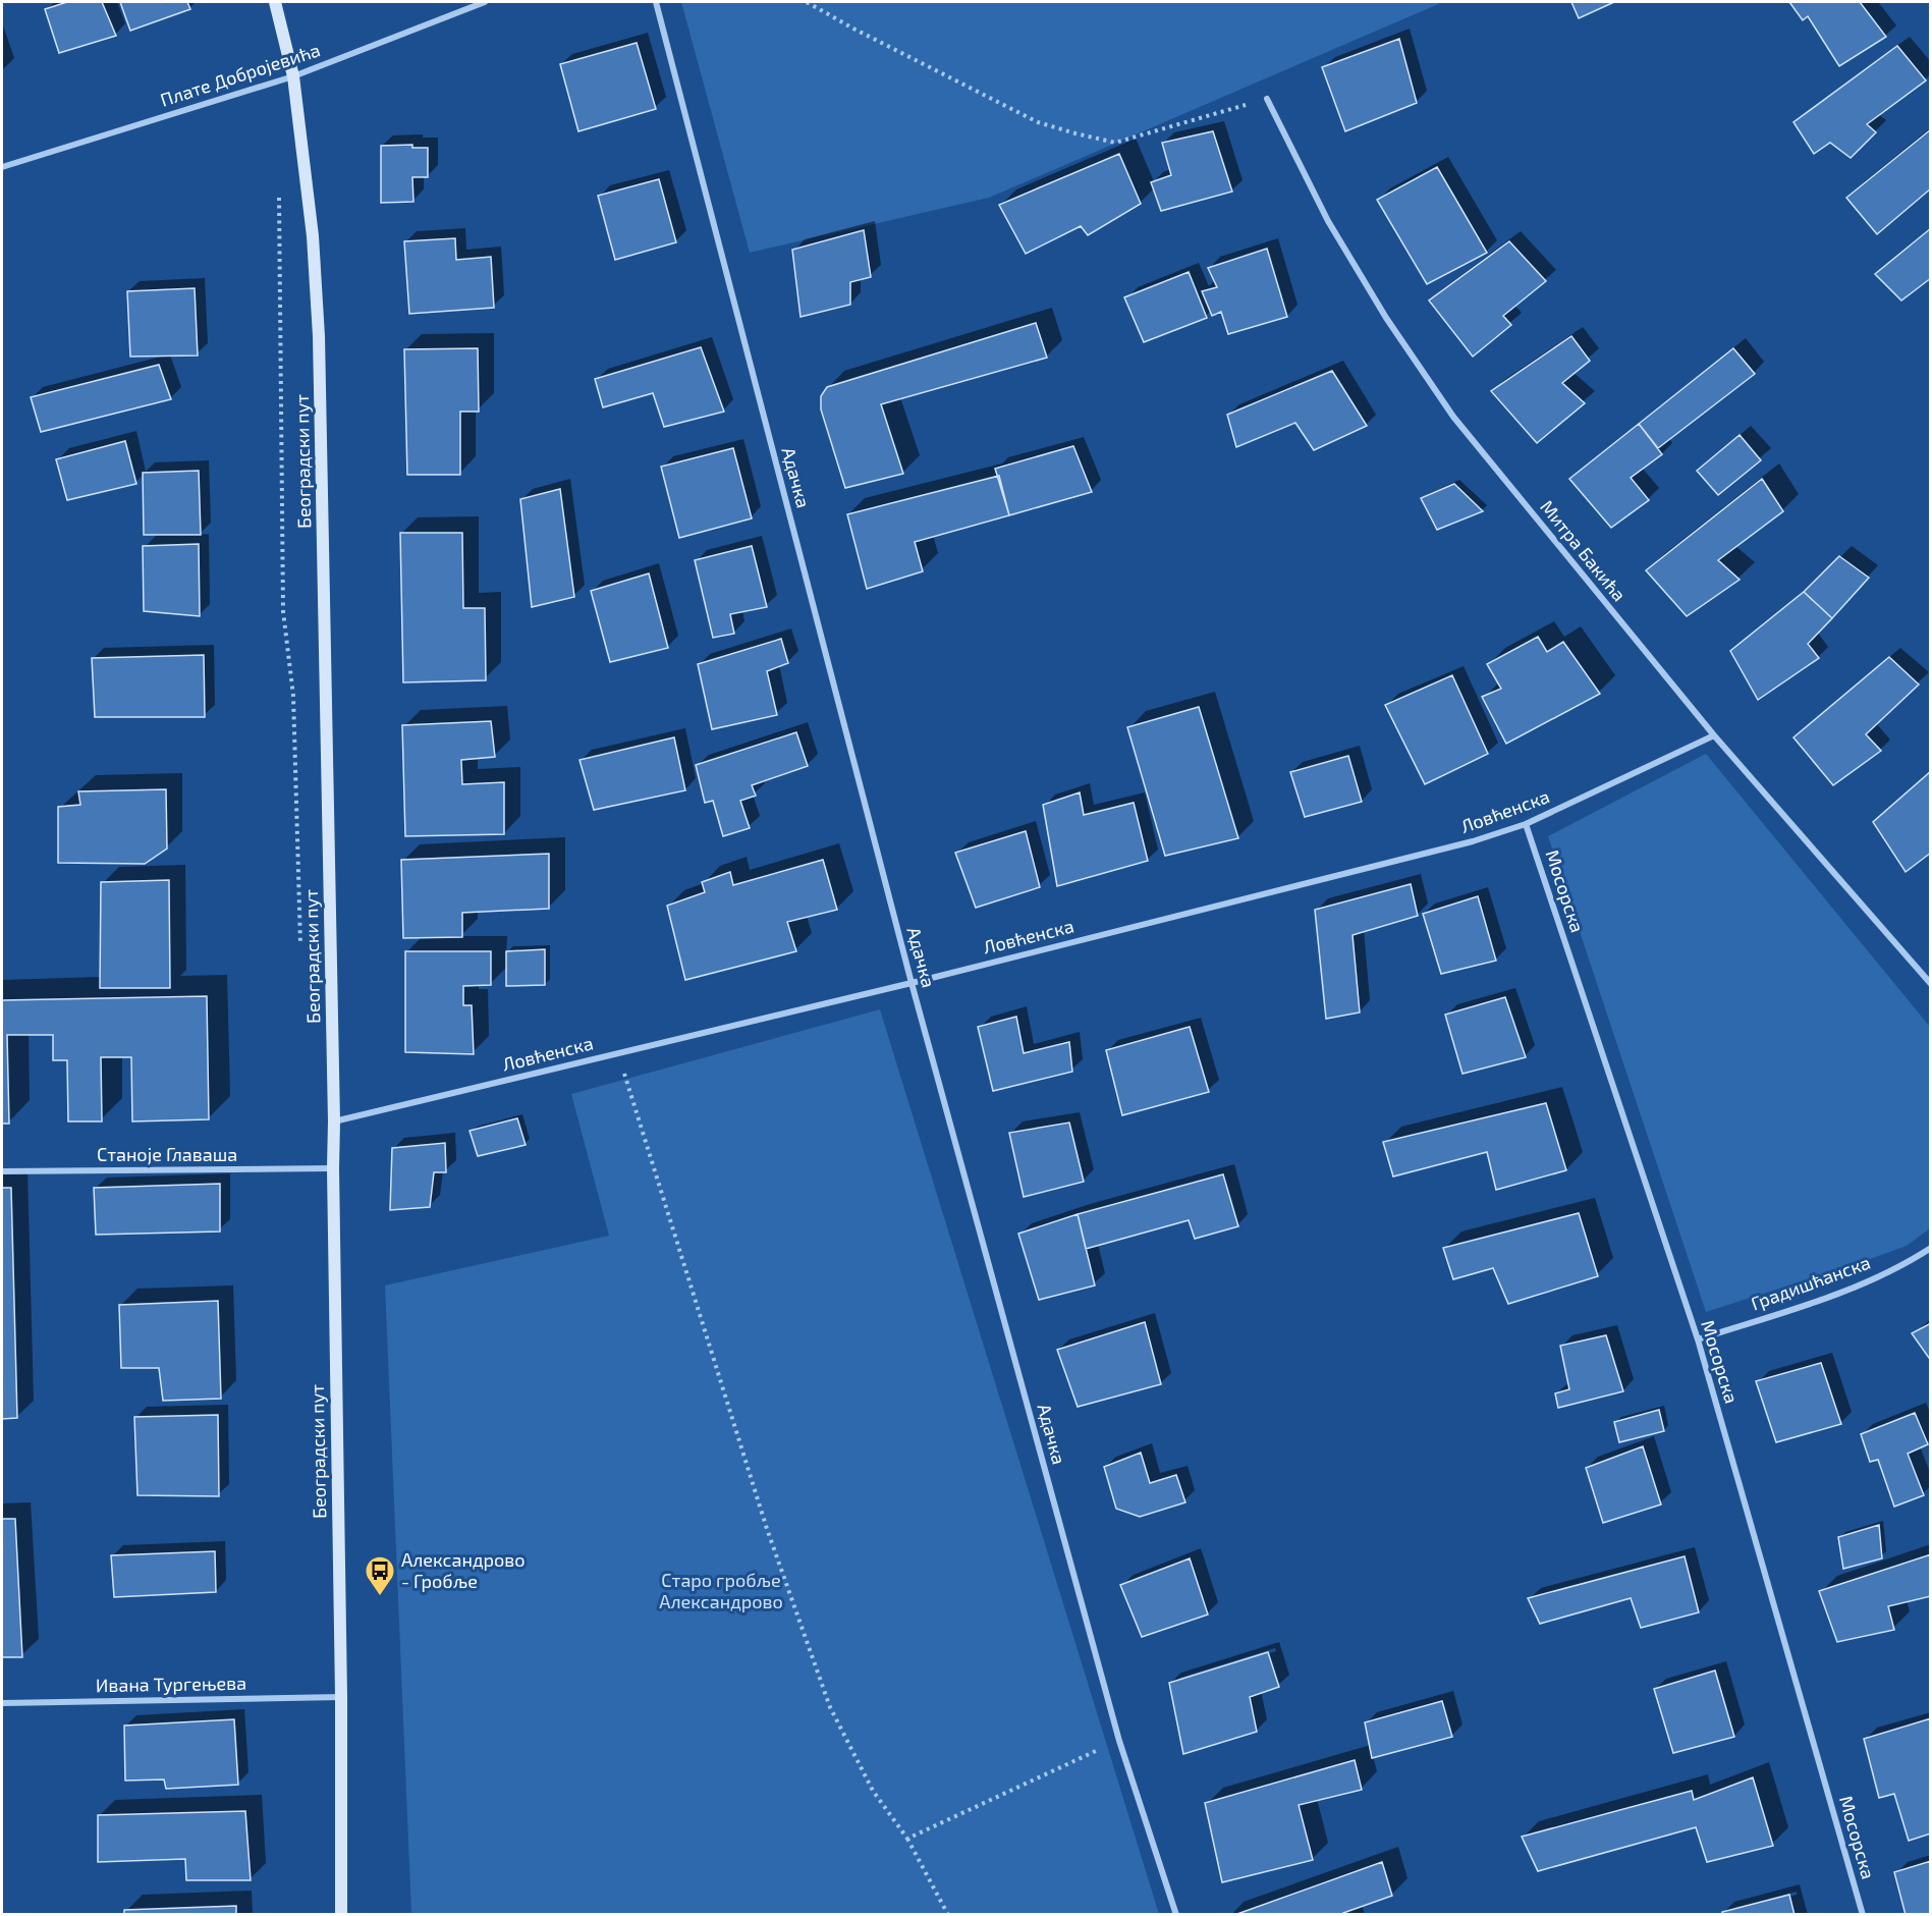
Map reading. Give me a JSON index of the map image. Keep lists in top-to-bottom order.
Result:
{
  "streets": {
    "main road": ["Београдски пут"],
    "street": [
      "Плате Добројевића",
      "Адачка",
      "Митра Бакића",
      "Ловћенска",
      "Мосорска",
      "Станоје Главаша",
      "Градишћанска",
      "Ивана Тургењева"
    ]
  },
  "crossings": [
    ["Плате Добројевића", "Београдски пут"],
    ["Београдски пут", "Ловћенска"],
    ["Београдски пут", "Станоје Главаша"],
    ["Београдски пут", "Ивана Тургењева"],
    ["Адачка", "Ловћенска"],
    ["Митра Бакића", "Ловћенска"],
    ["Ловћенска", "Мосорска"],
    ["Мосорска", "Градишћанска"]
  ],
  "parks": ["Старо гробље Александрово"],
  "places": {
    "bus stop": ["Александрово - Гробље"]
  }
}
